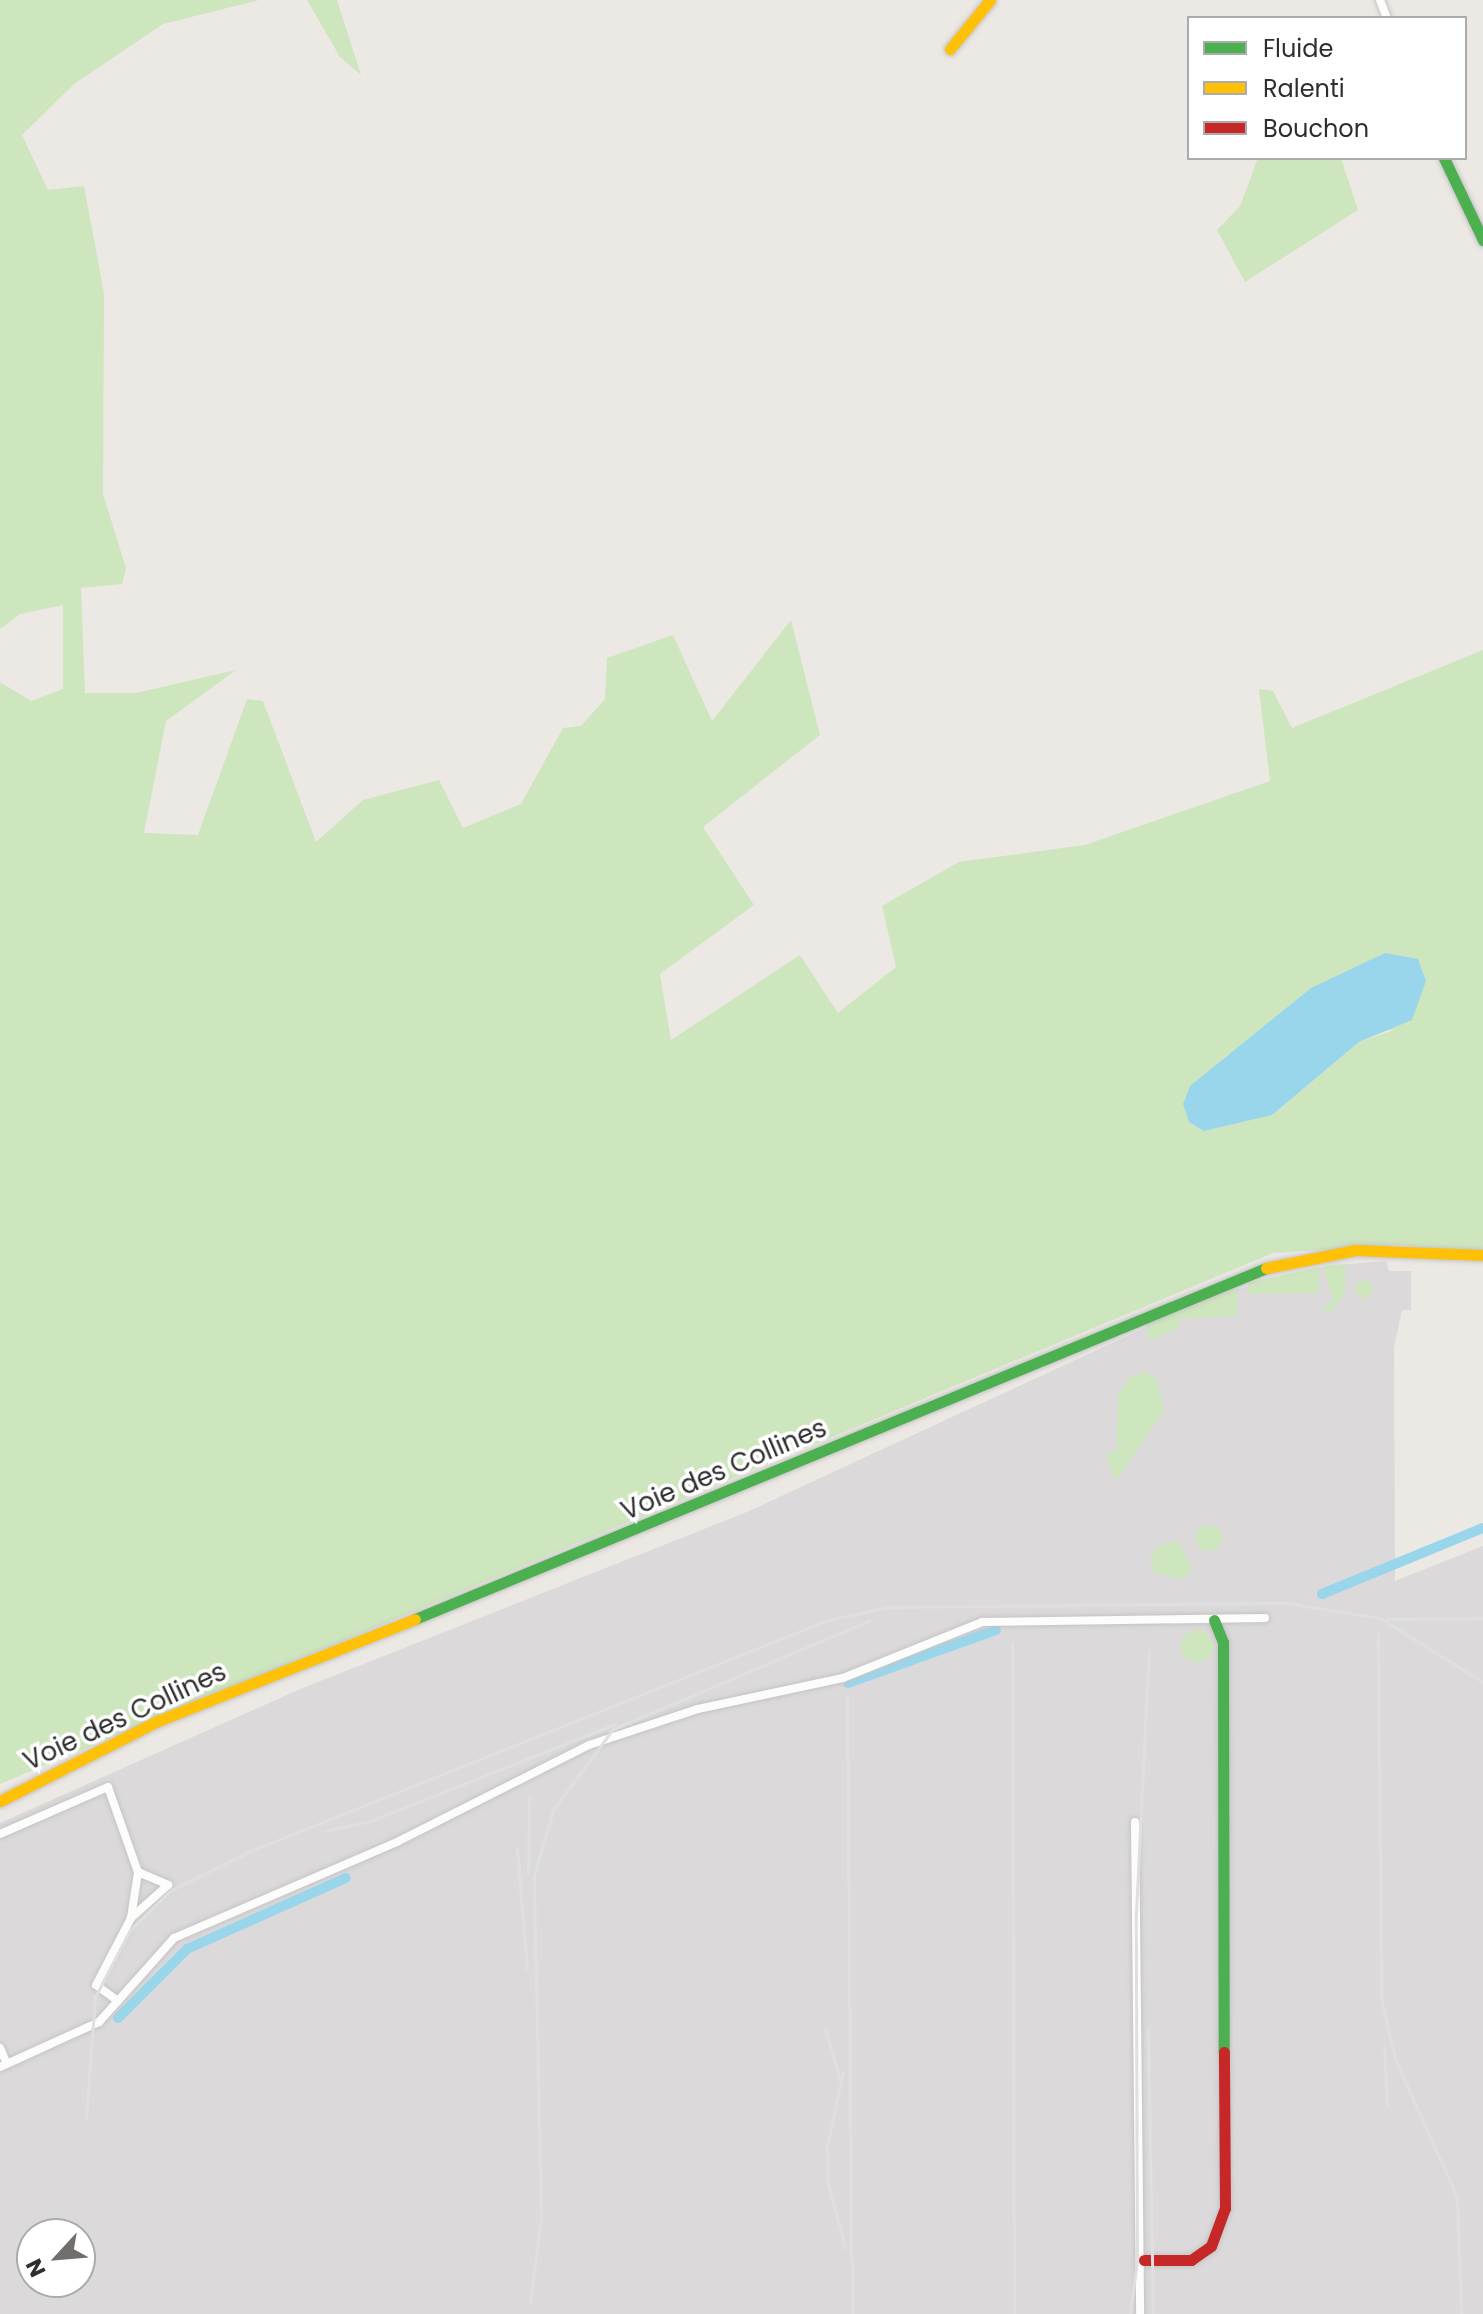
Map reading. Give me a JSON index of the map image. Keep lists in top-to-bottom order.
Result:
{
  "streets": {
    "street": ["Voie des Collines"]
  },
  "legend": ["Fluide", "Ralenti", "Bouchon"],
  "north": "bottom left"
}
